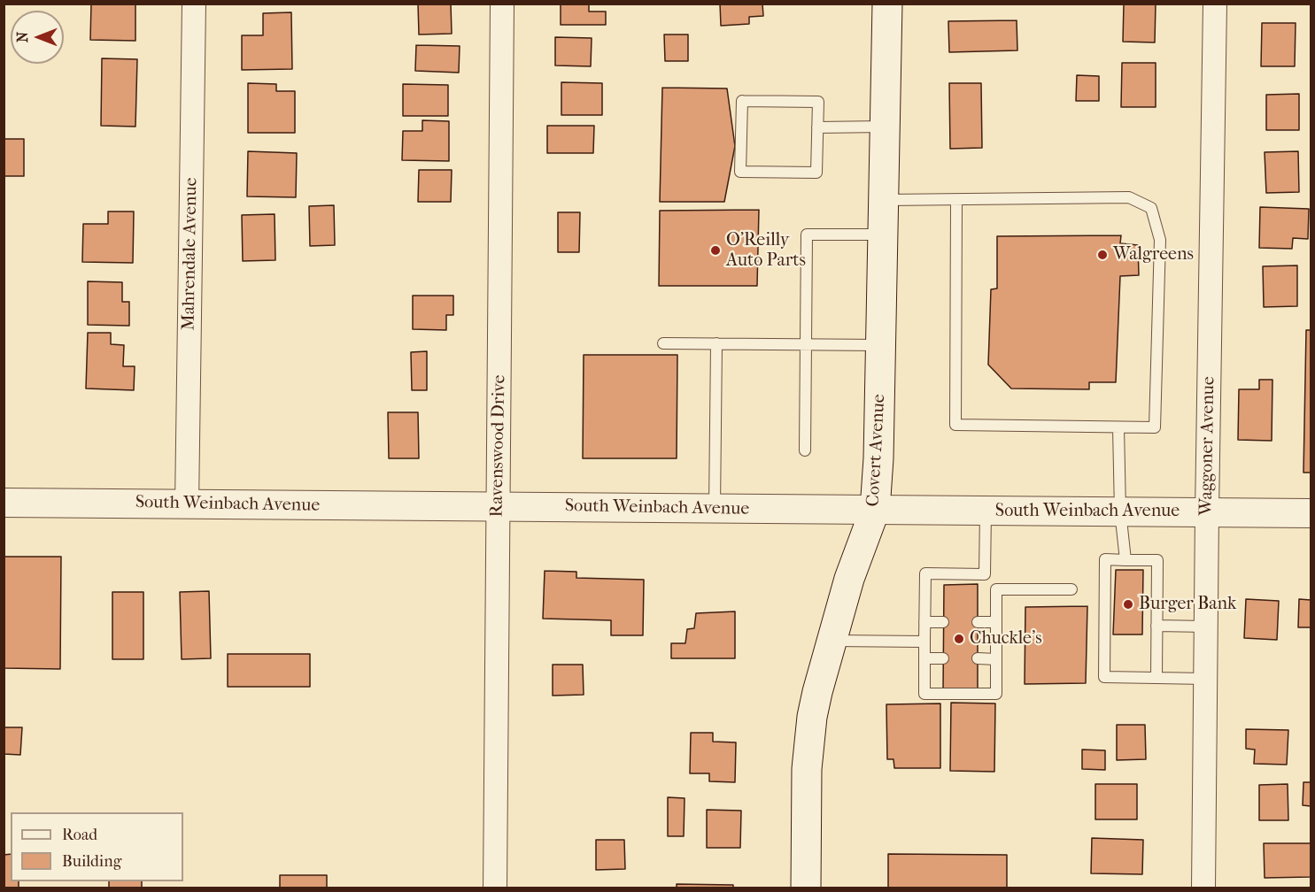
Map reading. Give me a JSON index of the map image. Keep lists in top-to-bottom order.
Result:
{
  "streets": {
    "main road": ["Covert Avenue"],
    "street": [
      "Mahrendale Avenue",
      "Ravenswood Drive",
      "Waggoner Avenue",
      "South Weinbach Avenue"
    ]
  },
  "crossings": [
    ["Mahrendale Avenue", "South Weinbach Avenue"],
    ["Ravenswood Drive", "South Weinbach Avenue"],
    ["Waggoner Avenue", "South Weinbach Avenue"],
    ["Covert Avenue", "South Weinbach Avenue"]
  ],
  "places": [
    "O'Reilly Auto Parts",
    "Walgreens",
    "Burger Bank",
    "Chuckle's"
  ],
  "legend": ["Road", "Building"],
  "north": "left"
}
